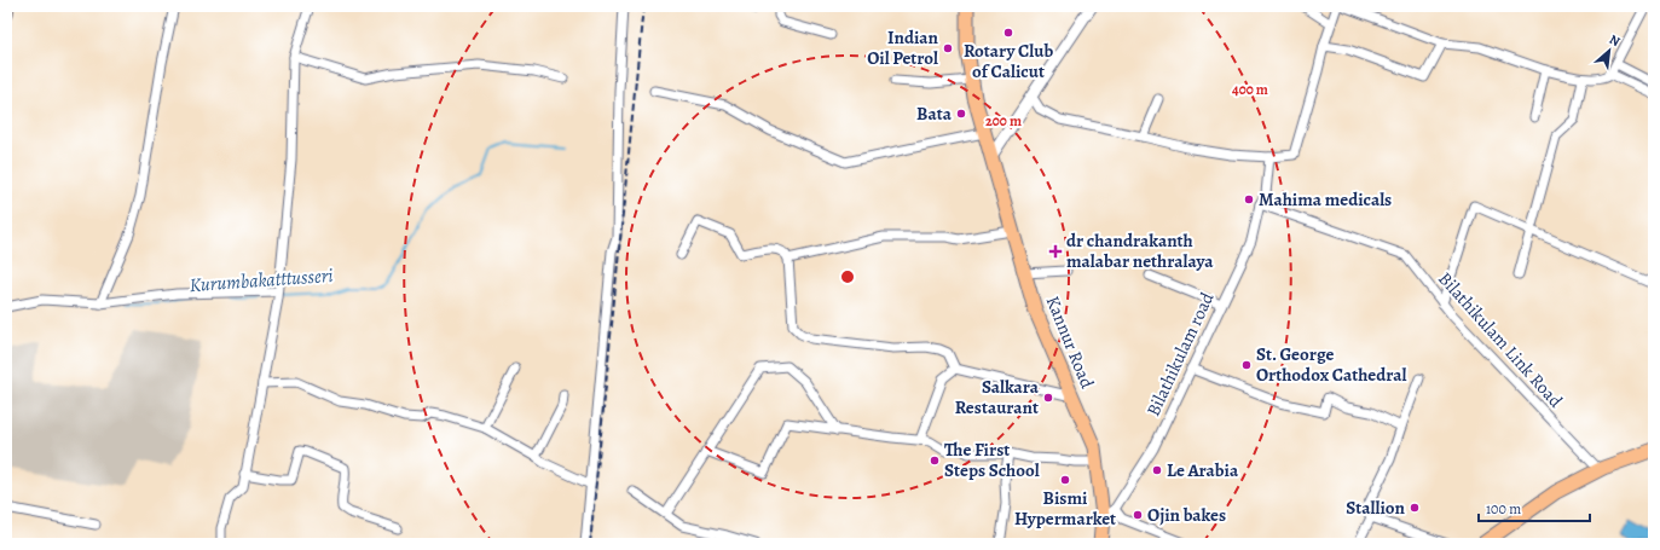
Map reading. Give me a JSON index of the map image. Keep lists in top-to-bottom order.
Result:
{
  "streets": {
    "main road": ["Kannur Road"],
    "street": ["Bilathikulam Link Road", "Bilathikulam road"]
  },
  "crossings": [
    ["Bilathikulam Link Road", "Bilathikulam road"],
    ["Kannur Road", "Bilathikulam road"]
  ],
  "water": ["Kurumbakatttusseri"],
  "places": {
    "other": [
      "Rotary Club of Calicut",
      "Indian Oil Petrol",
      "Bata",
      "Mahima medicals",
      "St. George Orthodox Cathedral",
      "Salkara Restaurant",
      "The First Steps School",
      "Le Arabia",
      "Bismi Hypermarket",
      "Stallion",
      "Ojin bakes"
    ],
    "health": ["dr chandrakanth malabar nethralaya"]
  },
  "scale_bar": "100 m",
  "north": "top right",
  "rings": ["400 m", "200 m"]
}
